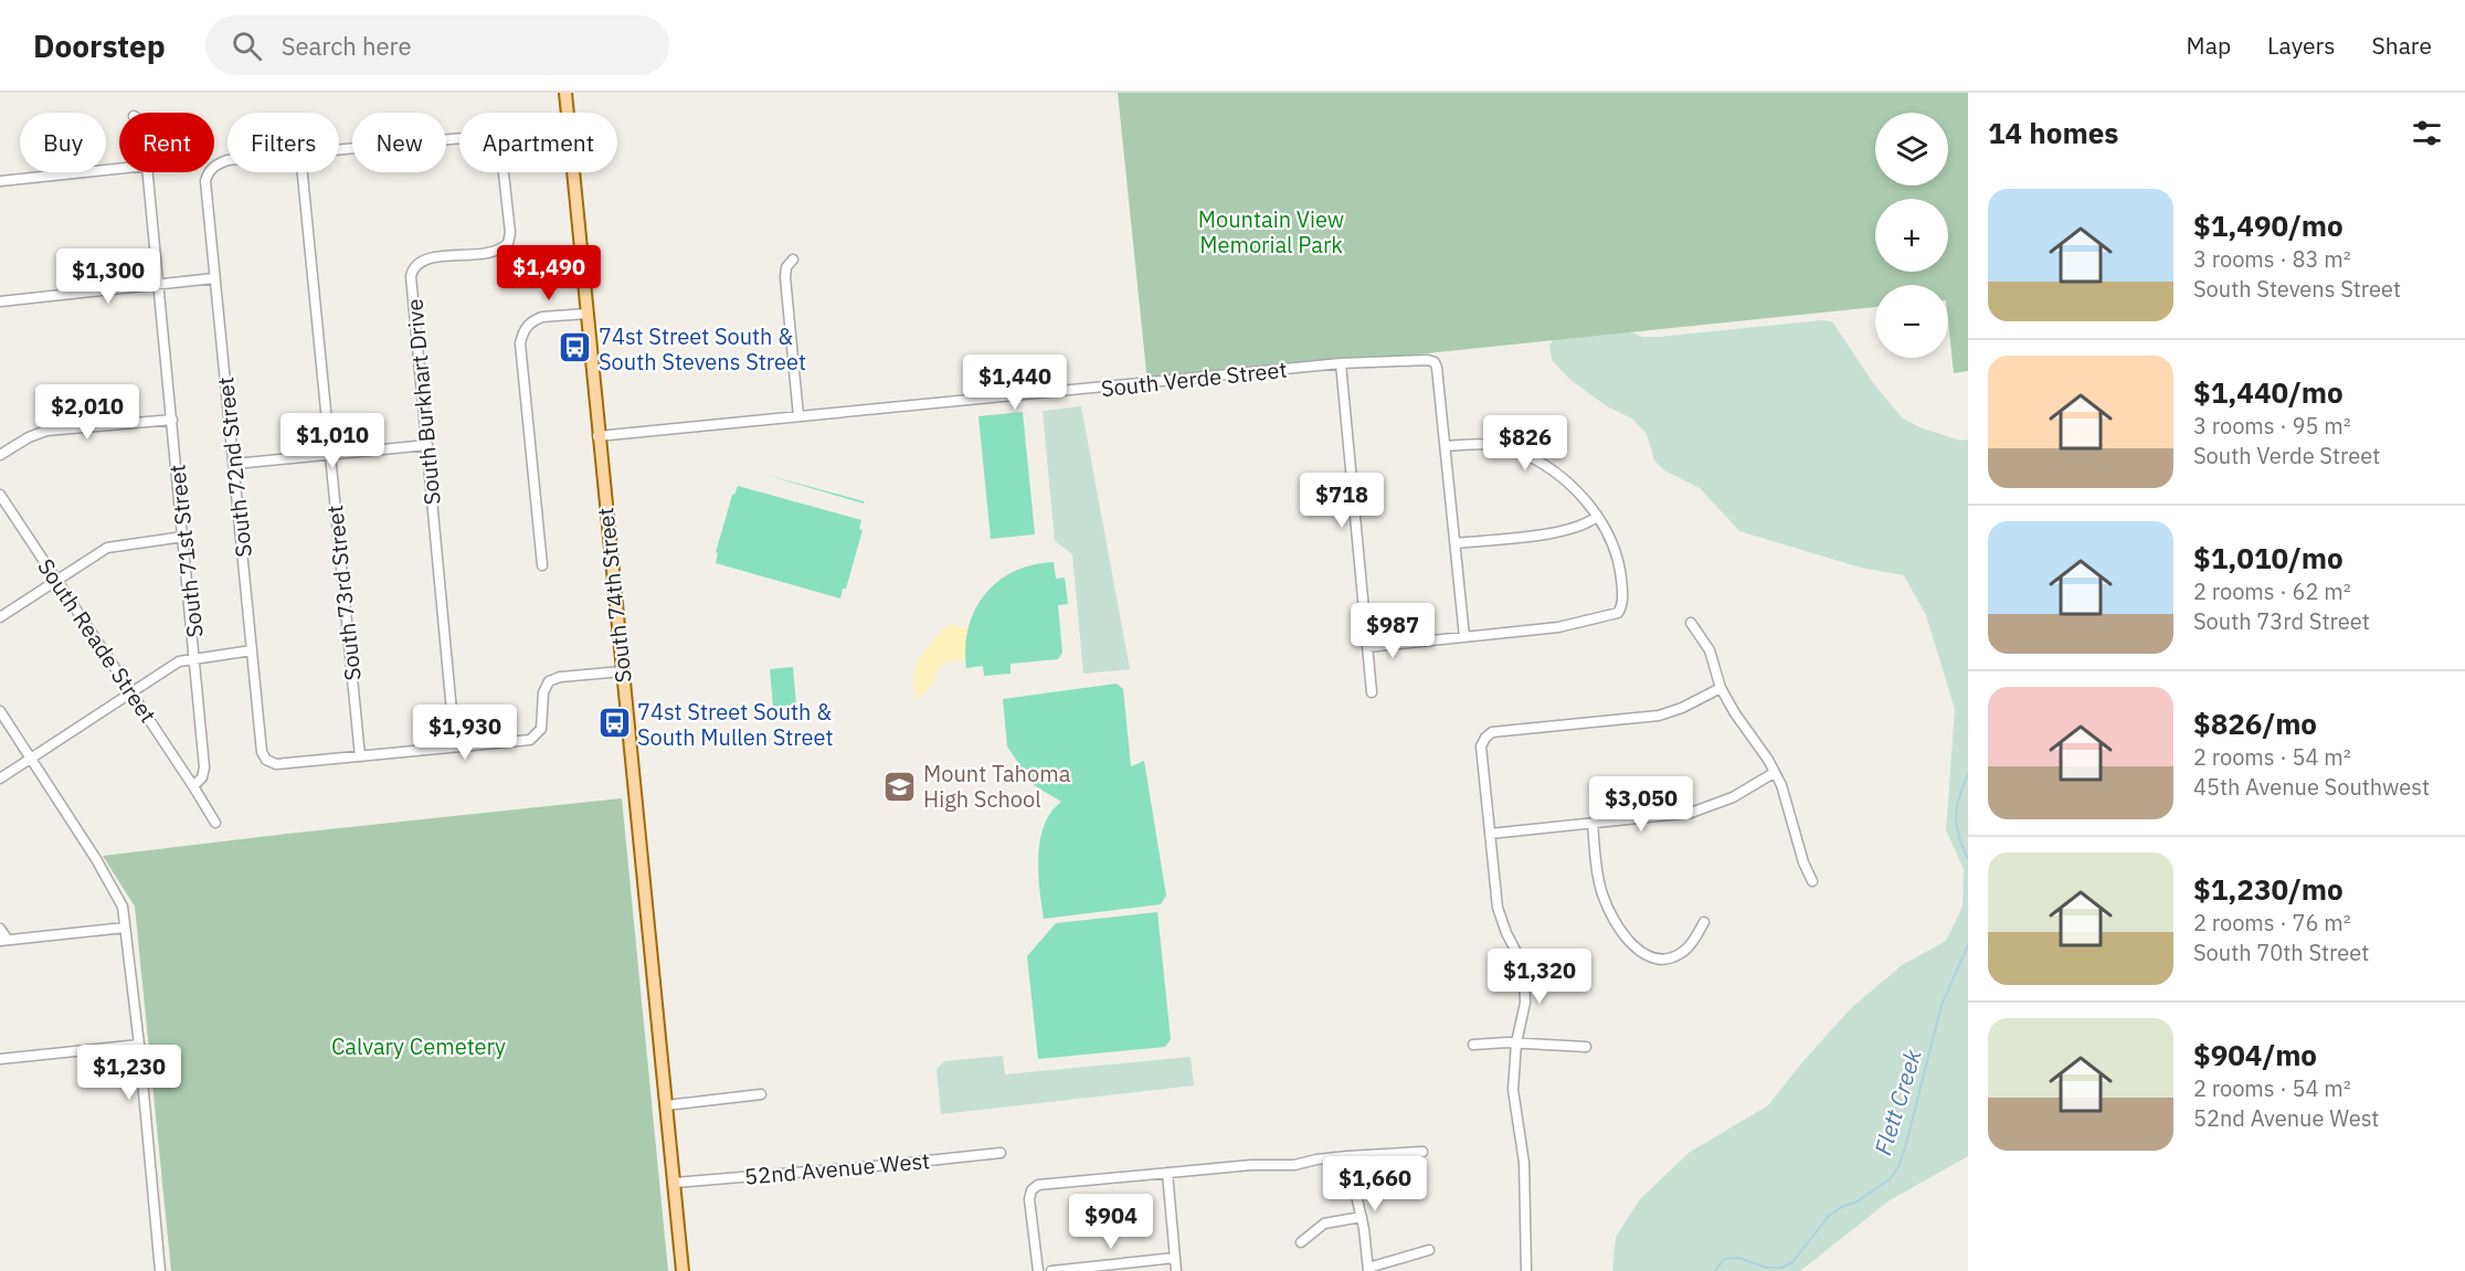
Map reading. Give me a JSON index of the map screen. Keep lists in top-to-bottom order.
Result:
{
  "streets": {
    "main road": ["South 74th Street"],
    "street": [
      "South Verde Street",
      "South Burkhart Drive",
      "South 72nd Street",
      "South 71st Street",
      "South 73rd Street",
      "South Reade Street",
      "52nd Avenue West"
    ]
  },
  "crossings": [
    ["South Verde Street", "South 74th Street"],
    ["South 72nd Street", "South 73rd Street"],
    ["South 71st Street", "South Reade Street"],
    ["South 74th Street", "52nd Avenue West"]
  ],
  "water": ["Flett Creek"],
  "parks": ["Mountain View Memorial Park", "Calvary Cemetery"],
  "places": {
    "bus stop": ["74st Street South & South Stevens Street", "74st Street South & South Mullen Street"],
    "school or university": ["Mount Tahoma High School"]
  },
  "page": {
    "header": "Doorstep",
    "search": "Search here",
    "nav": ["Map", "Layers", "Share"],
    "heading": "14 homes",
    "map_buttons": ["+", "−"],
    "chip": [
      "Buy",
      "Rent",
      "Filters",
      "New",
      "Apartment"
    ],
    "list": [
      {
        "name": "$1,490/mo",
        "note": "3 rooms · 83 m² · South Stevens Street"
      },
      {
        "name": "$1,440/mo",
        "note": "3 rooms · 95 m² · South Verde Street"
      },
      {
        "name": "$1,010/mo",
        "note": "2 rooms · 62 m² · South 73rd Street"
      },
      {
        "name": "$826/mo",
        "note": "2 rooms · 54 m² · 45th Avenue Southwest"
      },
      {
        "name": "$1,230/mo",
        "note": "2 rooms · 76 m² · South 70th Street"
      },
      {
        "name": "$904/mo",
        "note": "2 rooms · 54 m² · 52nd Avenue West"
      }
    ],
    "price": [
      "$1,490",
      "$1,300",
      "$1,440",
      "$2,010",
      "$1,010",
      "$826",
      "$718",
      "$987",
      "$1,930",
      "$3,050",
      "$1,320",
      "$1,230",
      "$1,660",
      "$904"
    ]
  }
}
